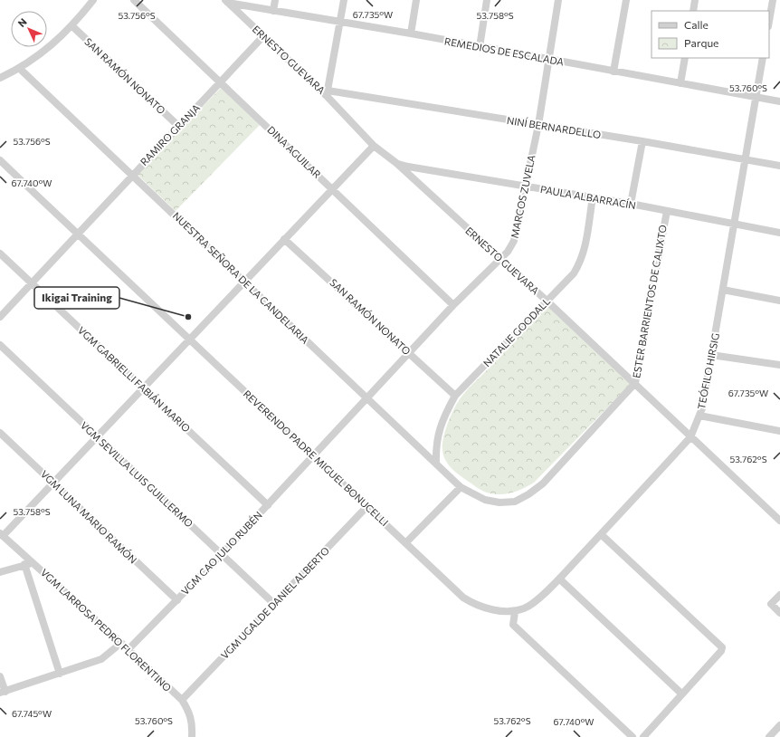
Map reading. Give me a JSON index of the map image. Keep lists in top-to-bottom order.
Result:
{
  "streets": {
    "street": [
      "REMEDIOS DE ESCALADA",
      "ERNESTO GUEVARA",
      "SAN RAMÓN NONATO",
      "NINÍ BERNARDELLO",
      "RAMIRO GRANJA",
      "DINA AGUILAR",
      "MARCOS ZUVELA",
      "PAULA ALBARRACÍN",
      "NUESTRA SEÑORA DE LA CANDELARIA",
      "ESTER BARRIENTOS DE CALIXTO",
      "NATALIE GOODALL",
      "TEÓFILO HIRSIG",
      "VGM GABRIELLI FABIÁN MARIO",
      "REVERENDO PADRE MIGUEL BONUCELLI",
      "VGM SEVILLA LUIS GUILLERMO",
      "VGM LUNA MARIO RAMÓN",
      "VGM CAO JULIO RUBÉN",
      "VGM UGALDE DANIEL ALBERTO",
      "VGM LARROSA PEDRO FLORENTINO"
    ]
  },
  "crossings": [
    ["REMEDIOS DE ESCALADA", "ERNESTO GUEVARA"],
    ["REMEDIOS DE ESCALADA", "MARCOS ZUVELA"],
    ["REMEDIOS DE ESCALADA", "TEÓFILO HIRSIG"],
    ["ERNESTO GUEVARA", "NINÍ BERNARDELLO"],
    ["ERNESTO GUEVARA", "RAMIRO GRANJA"],
    ["ERNESTO GUEVARA", "MARCOS ZUVELA"],
    ["ERNESTO GUEVARA", "PAULA ALBARRACÍN"],
    ["ERNESTO GUEVARA", "ESTER BARRIENTOS DE CALIXTO"],
    ["ERNESTO GUEVARA", "NATALIE GOODALL"],
    ["ERNESTO GUEVARA", "TEÓFILO HIRSIG"],
    ["SAN RAMÓN NONATO", "RAMIRO GRANJA"],
    ["SAN RAMÓN NONATO", "MARCOS ZUVELA"],
    ["SAN RAMÓN NONATO", "NATALIE GOODALL"],
    ["NINÍ BERNARDELLO", "MARCOS ZUVELA"],
    ["NINÍ BERNARDELLO", "TEÓFILO HIRSIG"],
    ["RAMIRO GRANJA", "DINA AGUILAR"],
    ["RAMIRO GRANJA", "NUESTRA SEÑORA DE LA CANDELARIA"],
    ["RAMIRO GRANJA", "VGM GABRIELLI FABIÁN MARIO"],
    ["RAMIRO GRANJA", "REVERENDO PADRE MIGUEL BONUCELLI"],
    ["DINA AGUILAR", "MARCOS ZUVELA"],
    ["MARCOS ZUVELA", "PAULA ALBARRACÍN"],
    ["MARCOS ZUVELA", "NUESTRA SEÑORA DE LA CANDELARIA"],
    ["MARCOS ZUVELA", "VGM CAO JULIO RUBÉN"],
    ["PAULA ALBARRACÍN", "ESTER BARRIENTOS DE CALIXTO"],
    ["PAULA ALBARRACÍN", "NATALIE GOODALL"],
    ["PAULA ALBARRACÍN", "TEÓFILO HIRSIG"],
    ["NUESTRA SEÑORA DE LA CANDELARIA", "ESTER BARRIENTOS DE CALIXTO"],
    ["NUESTRA SEÑORA DE LA CANDELARIA", "NATALIE GOODALL"],
    ["NUESTRA SEÑORA DE LA CANDELARIA", "VGM CAO JULIO RUBÉN"],
    ["TEÓFILO HIRSIG", "REVERENDO PADRE MIGUEL BONUCELLI"],
    ["VGM GABRIELLI FABIÁN MARIO", "VGM CAO JULIO RUBÉN"],
    ["REVERENDO PADRE MIGUEL BONUCELLI", "VGM CAO JULIO RUBÉN"],
    ["REVERENDO PADRE MIGUEL BONUCELLI", "VGM UGALDE DANIEL ALBERTO"],
    ["VGM SEVILLA LUIS GUILLERMO", "VGM CAO JULIO RUBÉN"],
    ["VGM SEVILLA LUIS GUILLERMO", "VGM UGALDE DANIEL ALBERTO"],
    ["VGM LUNA MARIO RAMÓN", "VGM CAO JULIO RUBÉN"],
    ["VGM CAO JULIO RUBÉN", "VGM LARROSA PEDRO FLORENTINO"],
    ["VGM UGALDE DANIEL ALBERTO", "VGM LARROSA PEDRO FLORENTINO"]
  ],
  "places": ["Ikigai Training"],
  "legend": ["Calle", "Parque"],
  "north": "top left",
  "coordinates": [
    "67.735°W",
    "53.756°S",
    "53.758°S",
    "53.760°S",
    "67.740°W",
    "53.762°S",
    "67.745°W"
  ]
}
